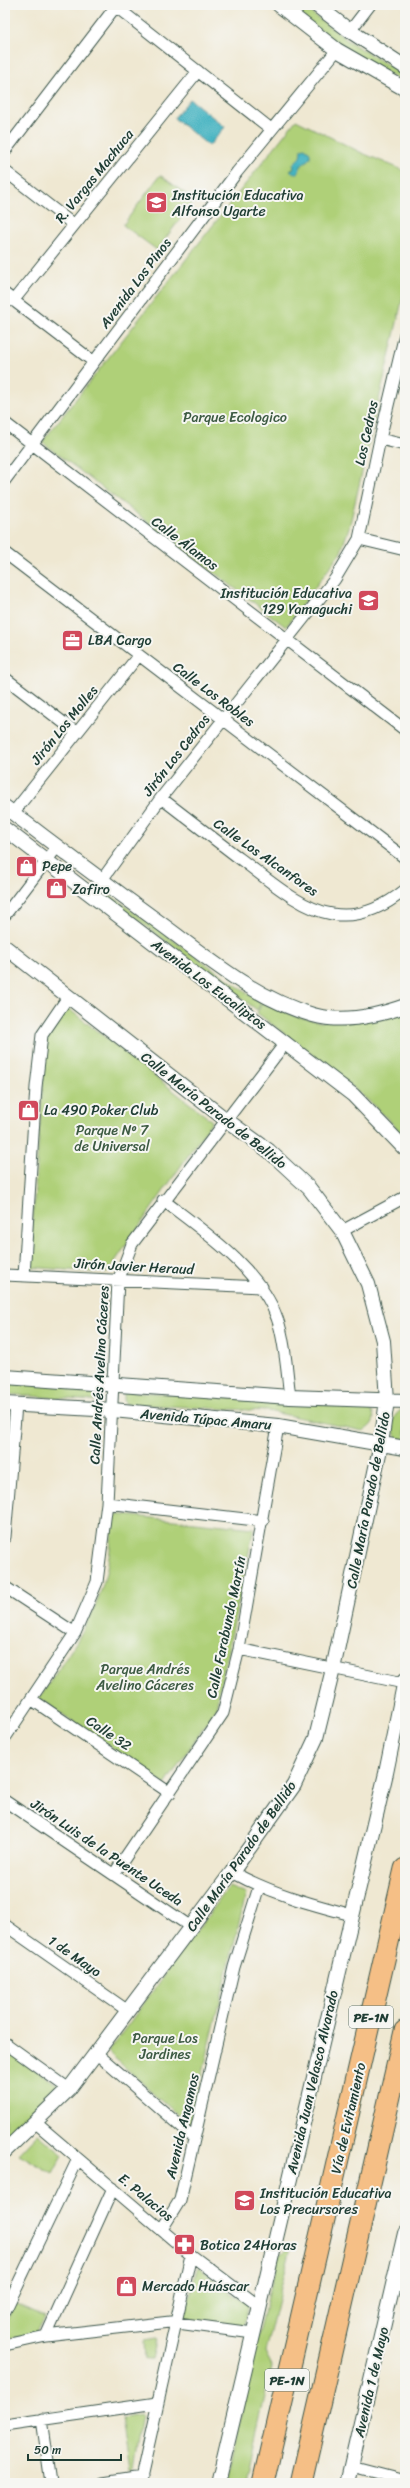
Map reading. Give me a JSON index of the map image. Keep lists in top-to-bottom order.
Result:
{
  "streets": {
    "highway": ["PE-1N", "Vía de Evitamiento"],
    "street": [
      "R. Vargas Machuca",
      "Avenida Los Pinos",
      "Los Cedros",
      "Calle Álamos",
      "Calle Los Robles",
      "Jirón Los Molles",
      "Jirón Los Cedros",
      "Calle Los Alcanfores",
      "Avenida Los Eucaliptos",
      "Calle María Parado de Bellido",
      "Jirón Javier Heraud",
      "Calle Andrés Avelino Cáceres",
      "Avenida Túpac Amaru",
      "Calle Farabundo Martín",
      "Calle 32",
      "Jirón Luis de la Puente Uceda",
      "1 de Mayo",
      "Avenida Juan Velasco Alvarado",
      "Avenida Angamos",
      "E. Palacios",
      "Avenida 1 de Mayo"
    ]
  },
  "crossings": [
    ["Avenida Los Pinos", "Calle Álamos"],
    ["Los Cedros", "Jirón Los Cedros"],
    ["Calle Álamos", "Jirón Los Cedros"],
    ["Calle Los Robles", "Jirón Los Molles"],
    ["Calle Los Robles", "Jirón Los Cedros"],
    ["Jirón Los Molles", "Avenida Los Eucaliptos"],
    ["Jirón Los Cedros", "Calle Los Alcanfores"],
    ["Jirón Los Cedros", "Avenida Los Eucaliptos"],
    ["Avenida Los Eucaliptos", "Calle Andrés Avelino Cáceres"],
    ["Calle María Parado de Bellido", "Calle Andrés Avelino Cáceres"],
    ["Calle María Parado de Bellido", "Avenida Túpac Amaru"],
    ["Calle María Parado de Bellido", "Jirón Luis de la Puente Uceda"],
    ["Calle María Parado de Bellido", "1 de Mayo"],
    ["Calle María Parado de Bellido", "E. Palacios"],
    ["Jirón Javier Heraud", "Calle Andrés Avelino Cáceres"],
    ["Calle Andrés Avelino Cáceres", "Avenida Túpac Amaru"],
    ["Calle Andrés Avelino Cáceres", "Calle 32"],
    ["Avenida Túpac Amaru", "Calle Farabundo Martín"],
    ["Calle Farabundo Martín", "Calle 32"],
    ["Calle Farabundo Martín", "Jirón Luis de la Puente Uceda"],
    ["Avenida Juan Velasco Alvarado", "E. Palacios"],
    ["Avenida Angamos", "E. Palacios"]
  ],
  "parks": [
    "Parque Ecologico",
    "Parque Nº 7 de Universal",
    "Parque Andrés Avelino Cáceres",
    "Parque Los Jardines"
  ],
  "places": {
    "school or university": ["Institución Educativa Alfonso Ugarte", "Institución Educativa 129 Yamaguchi", "Institución Educativa Los Precursores"],
    "office": ["LBA Cargo"],
    "shop": [
      "Pepe",
      "Zafiro",
      "La 490 Poker Club",
      "Mercado Huáscar"
    ],
    "pharmacy": ["Botica 24Horas"]
  },
  "scale_bar": "50 m"
}
